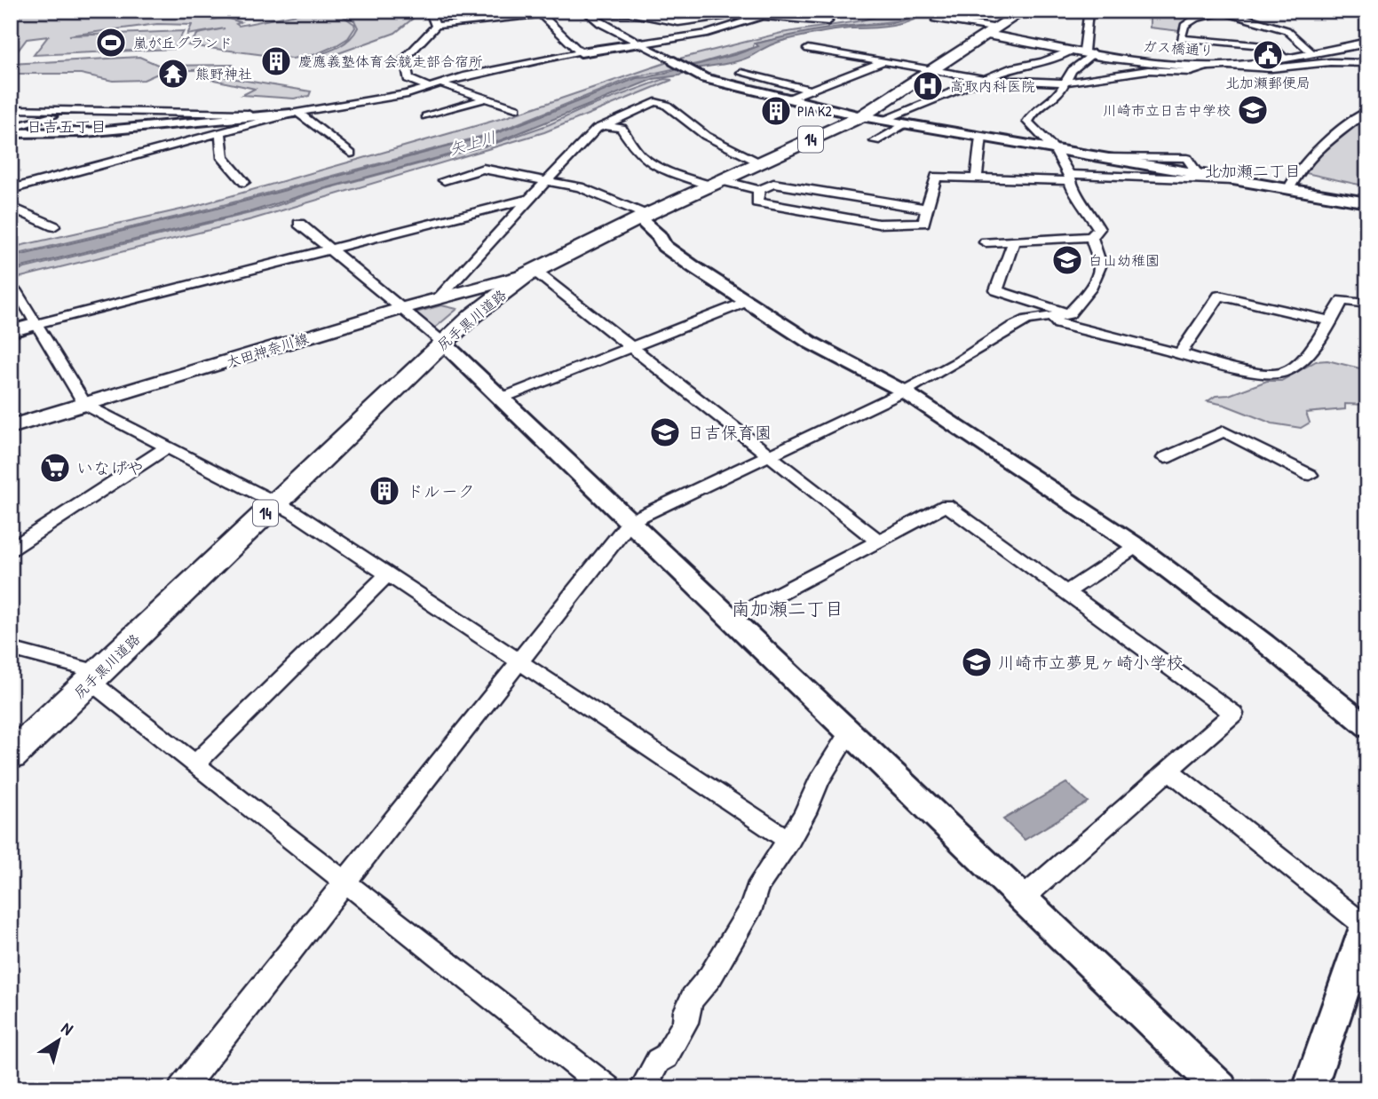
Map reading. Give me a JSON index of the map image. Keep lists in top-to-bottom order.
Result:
{
  "streets": {
    "main road": [
      "ガス橋通り",
      "14",
      "尻手黒川道路",
      "大田神奈川線"
    ]
  },
  "crossings": [
    ["ガス橋通り", "尻手黒川道路"],
    ["尻手黒川道路", "大田神奈川線"]
  ],
  "districts": ["日吉五丁目", "北加瀬二丁目", "南加瀬二丁目"],
  "water": ["矢上川"],
  "places": {
    "sports": ["嵐が丘グランド"],
    "public building": ["北加瀬郵便局"],
    "building": ["慶應義塾体育会競走部合宿所", "PIA K2", "ドルーク"],
    "temple": ["熊野神社"],
    "hospital": ["高取内科医院"],
    "school or university": [
      "川崎市立日吉中学校",
      "白山幼稚園",
      "日吉保育園",
      "川崎市立夢見ヶ崎小学校"
    ],
    "supermarket": ["いなげや"]
  },
  "north": "top right"
}
